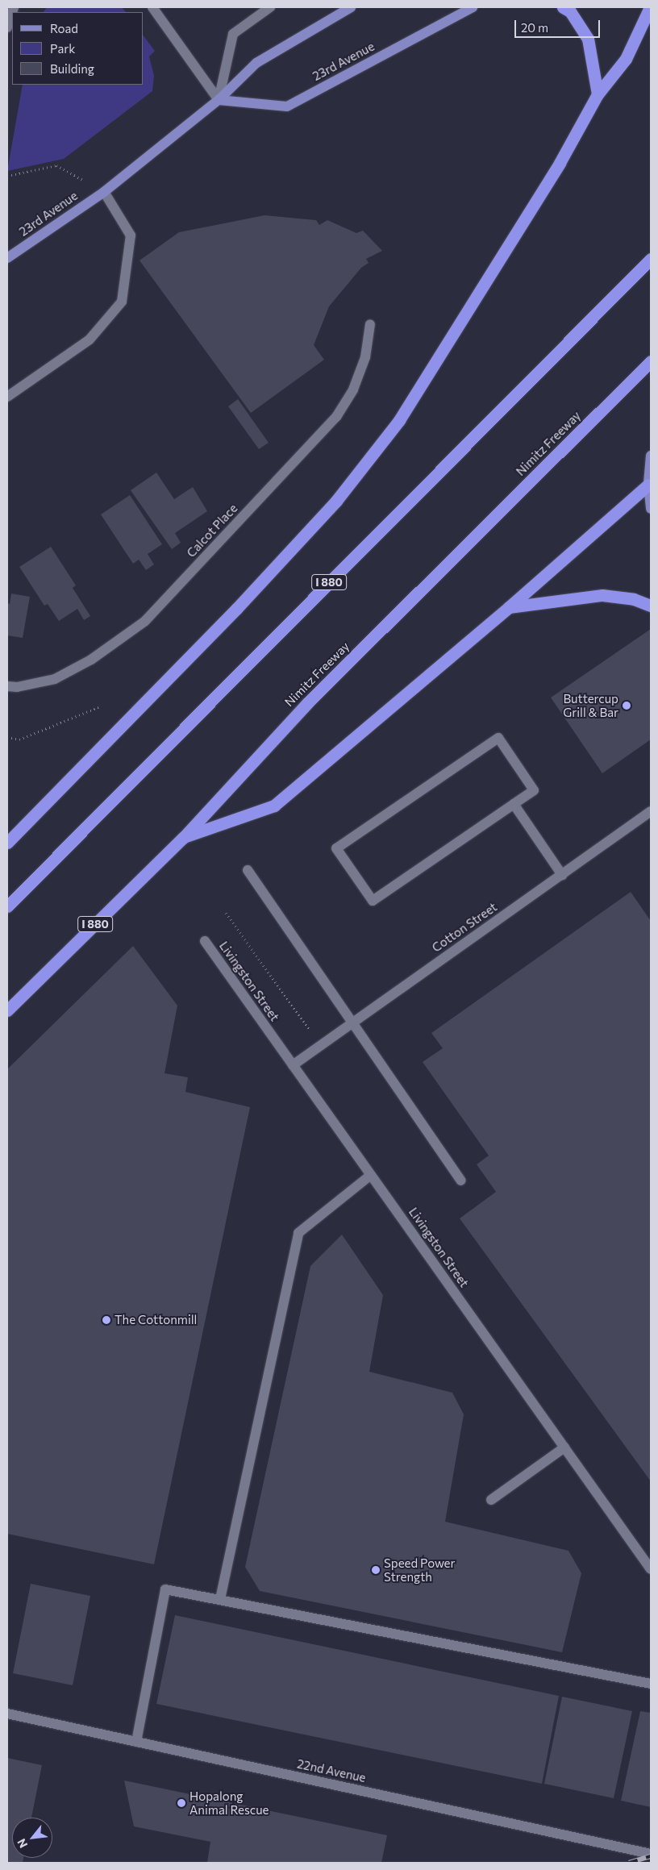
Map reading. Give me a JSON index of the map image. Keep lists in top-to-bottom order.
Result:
{
  "streets": {
    "highway": ["Nimitz Freeway", "I 880"],
    "main road": ["23rd Avenue"],
    "street": [
      "Calcot Place",
      "Cotton Street",
      "Livingston Street",
      "22nd Avenue"
    ]
  },
  "crossings": [
    ["Cotton Street", "Livingston Street"]
  ],
  "places": [
    "Buttercup Grill & Bar",
    "The Cottonmill",
    "Speed Power Strength",
    "Hopalong Animal Rescue"
  ],
  "legend": ["Road", "Park", "Building"],
  "scale_bar": "20 m",
  "north": "bottom left"
}
